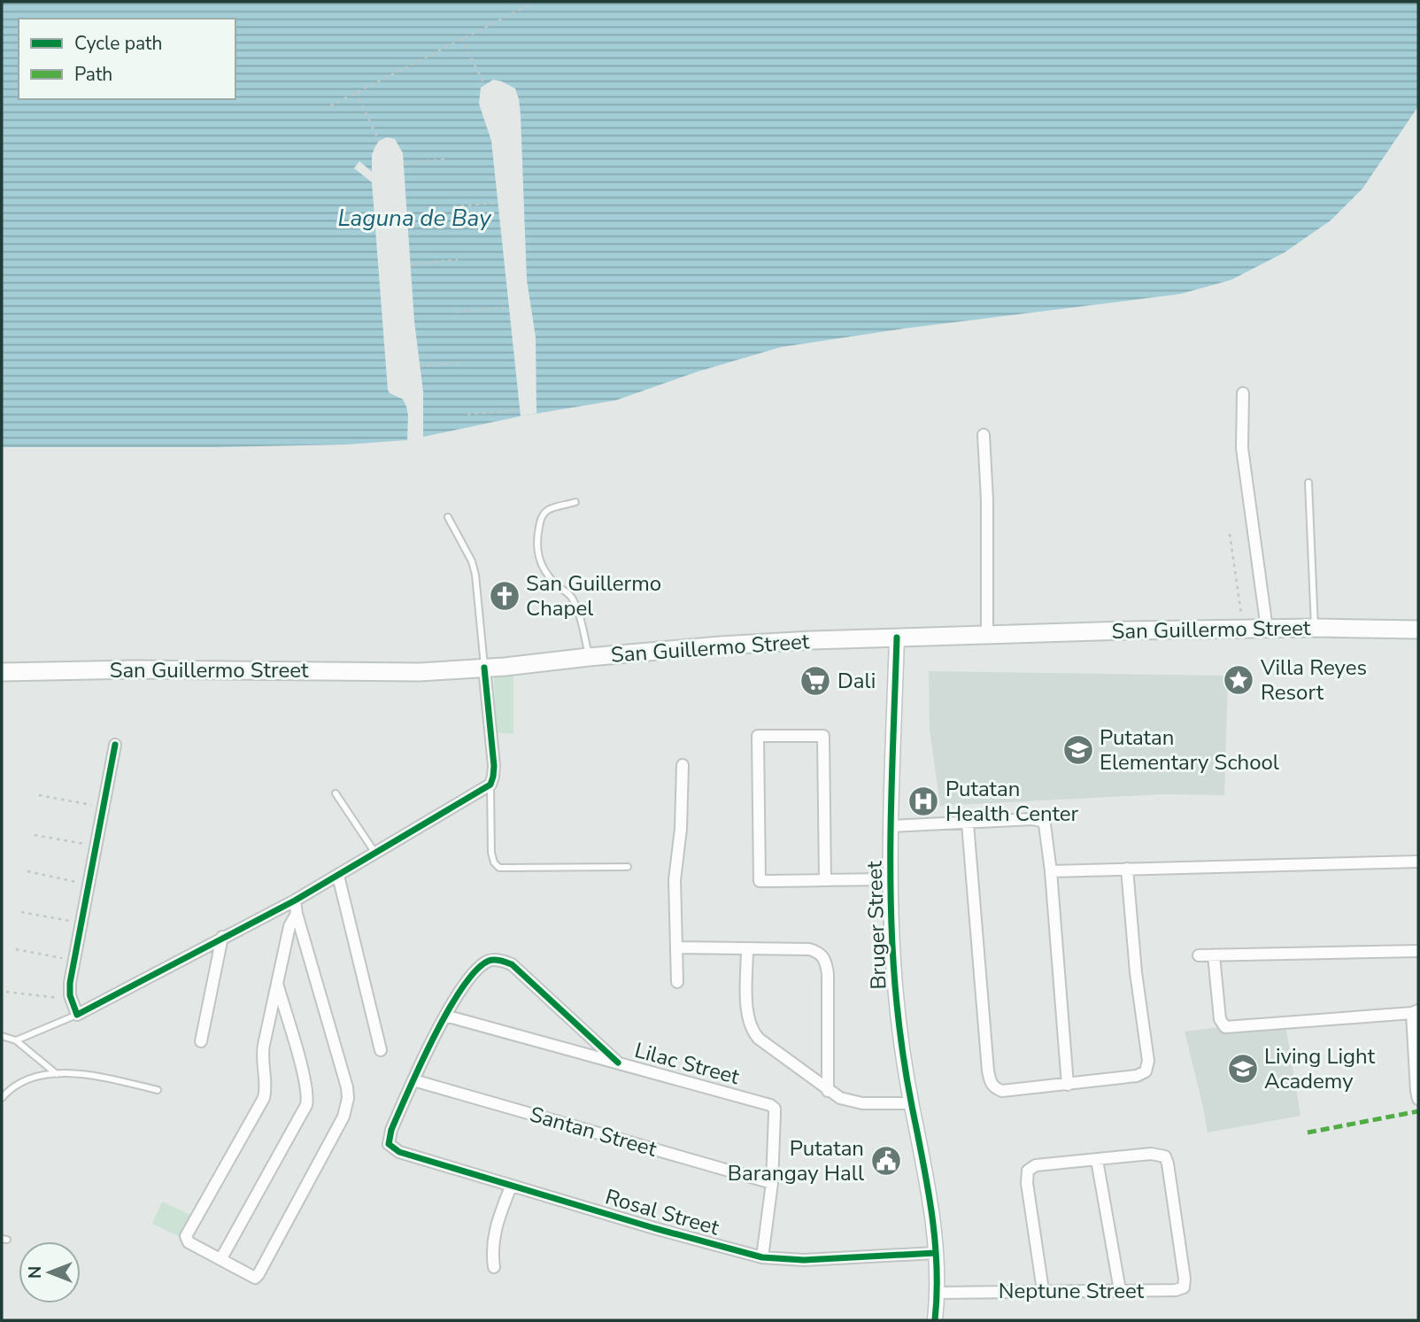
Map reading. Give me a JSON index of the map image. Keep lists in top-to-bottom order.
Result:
{
  "streets": {
    "main road": ["San Guillermo Street"],
    "street": [
      "Bruger Street",
      "Lilac Street",
      "Santan Street",
      "Rosal Street",
      "Neptune Street"
    ]
  },
  "crossings": [
    ["San Guillermo Street", "Bruger Street"],
    ["Bruger Street", "Rosal Street"],
    ["Bruger Street", "Neptune Street"],
    ["Lilac Street", "Santan Street"],
    ["Lilac Street", "Rosal Street"],
    ["Santan Street", "Rosal Street"]
  ],
  "water": ["Laguna de Bay"],
  "places": {
    "church": ["San Guillermo Chapel"],
    "place": ["Villa Reyes Resort"],
    "supermarket": ["Dali"],
    "school or university": ["Putatan Elementary School", "Living Light Academy"],
    "hospital": ["Putatan Health Center"],
    "public building": ["Putatan Barangay Hall"]
  },
  "legend": ["Cycle path", "Path"],
  "north": "left"
}
